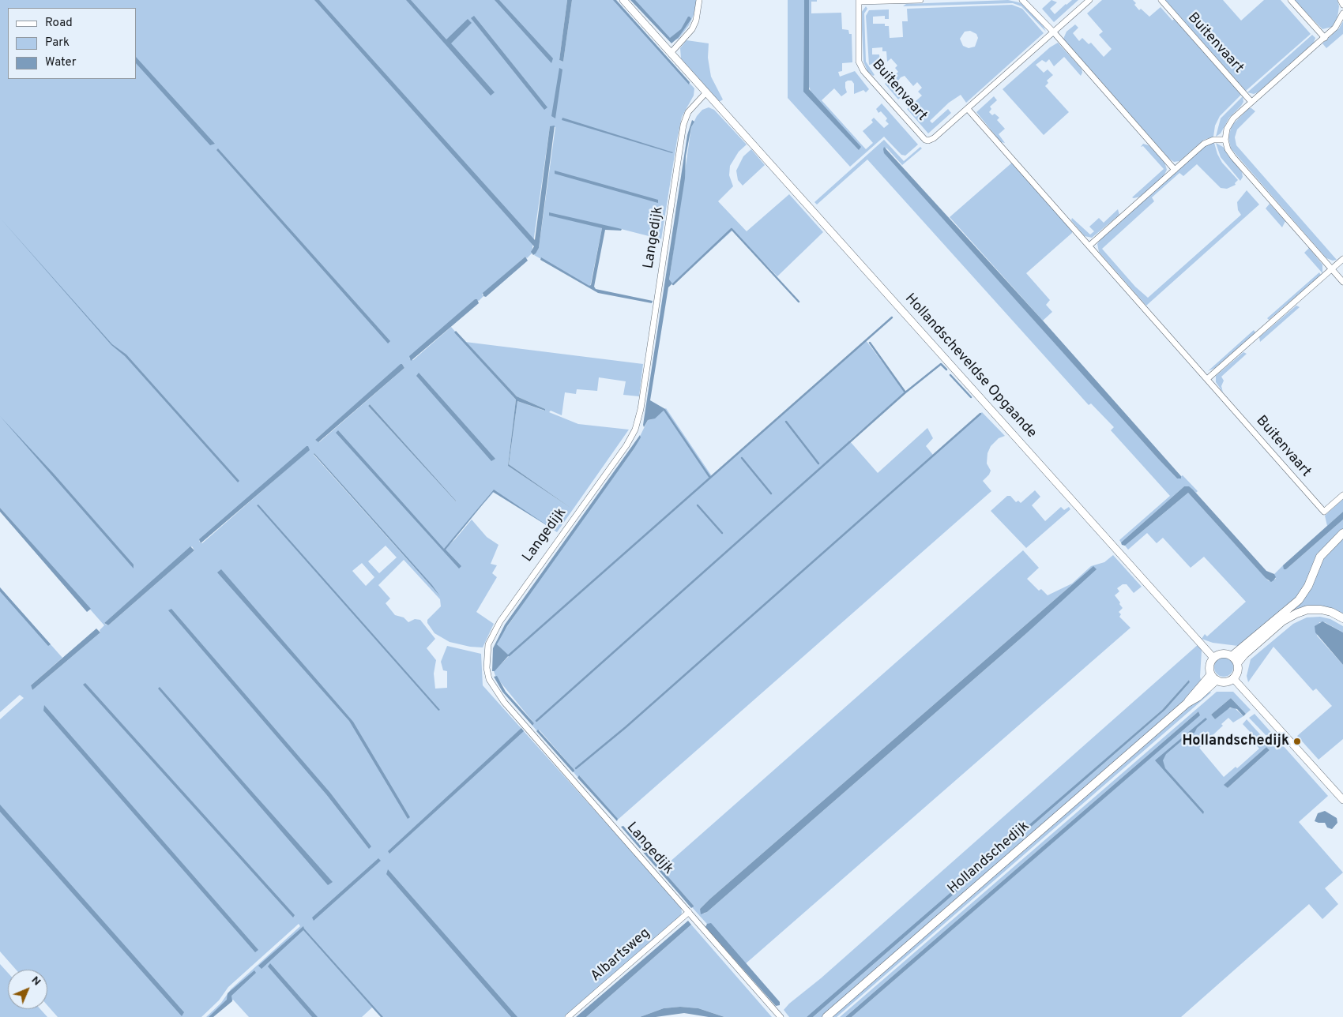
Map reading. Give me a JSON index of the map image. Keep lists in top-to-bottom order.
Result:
{
  "streets": {
    "main road": ["Hollandschedijk"],
    "street": [
      "Buitenvaart",
      "Langedijk",
      "Hollandscheveldse Opgaande",
      "Albartsweg"
    ]
  },
  "crossings": [
    ["Langedijk", "Hollandscheveldse Opgaande"],
    ["Langedijk", "Albartsweg"],
    ["Hollandscheveldse Opgaande", "Hollandschedijk"]
  ],
  "places": ["Hollandschedijk"],
  "legend": ["Road", "Park", "Water"],
  "north": "top right"
}
